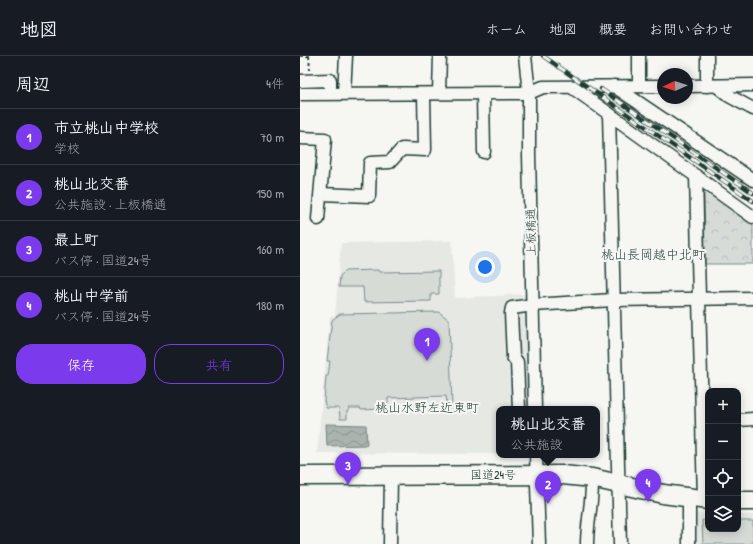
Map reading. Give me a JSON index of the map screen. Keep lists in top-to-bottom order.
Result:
{
  "streets": {
    "highway": ["国道24号"],
    "street": ["上板橋通"]
  },
  "districts": ["桃山長岡越中北町", "桃山水野左近東町"],
  "north": "left",
  "page": {
    "header": "地図",
    "nav": [
      "ホーム",
      "地図",
      "概要",
      "お問い合わせ"
    ],
    "heading": ["周辺", "4件"],
    "list": [
      {
        "mark": "1",
        "name": "市立桃山中学校",
        "note": "学校",
        "value": "70 m"
      },
      {
        "mark": "2",
        "name": "桃山北交番",
        "note": "公共施設 · 上板橋通",
        "value": "150 m"
      },
      {
        "mark": "3",
        "name": "最上町",
        "note": "バス停 · 国道24号",
        "value": "160 m"
      },
      {
        "mark": "4",
        "name": "桃山中学前",
        "note": "バス停 · 国道24号",
        "value": "180 m"
      }
    ],
    "pins": [
      "1",
      "3",
      "4",
      "2"
    ],
    "buttons": ["保存", "共有"],
    "map_buttons": ["+", "−"],
    "popup": ["桃山北交番", "公共施設"]
  }
}
